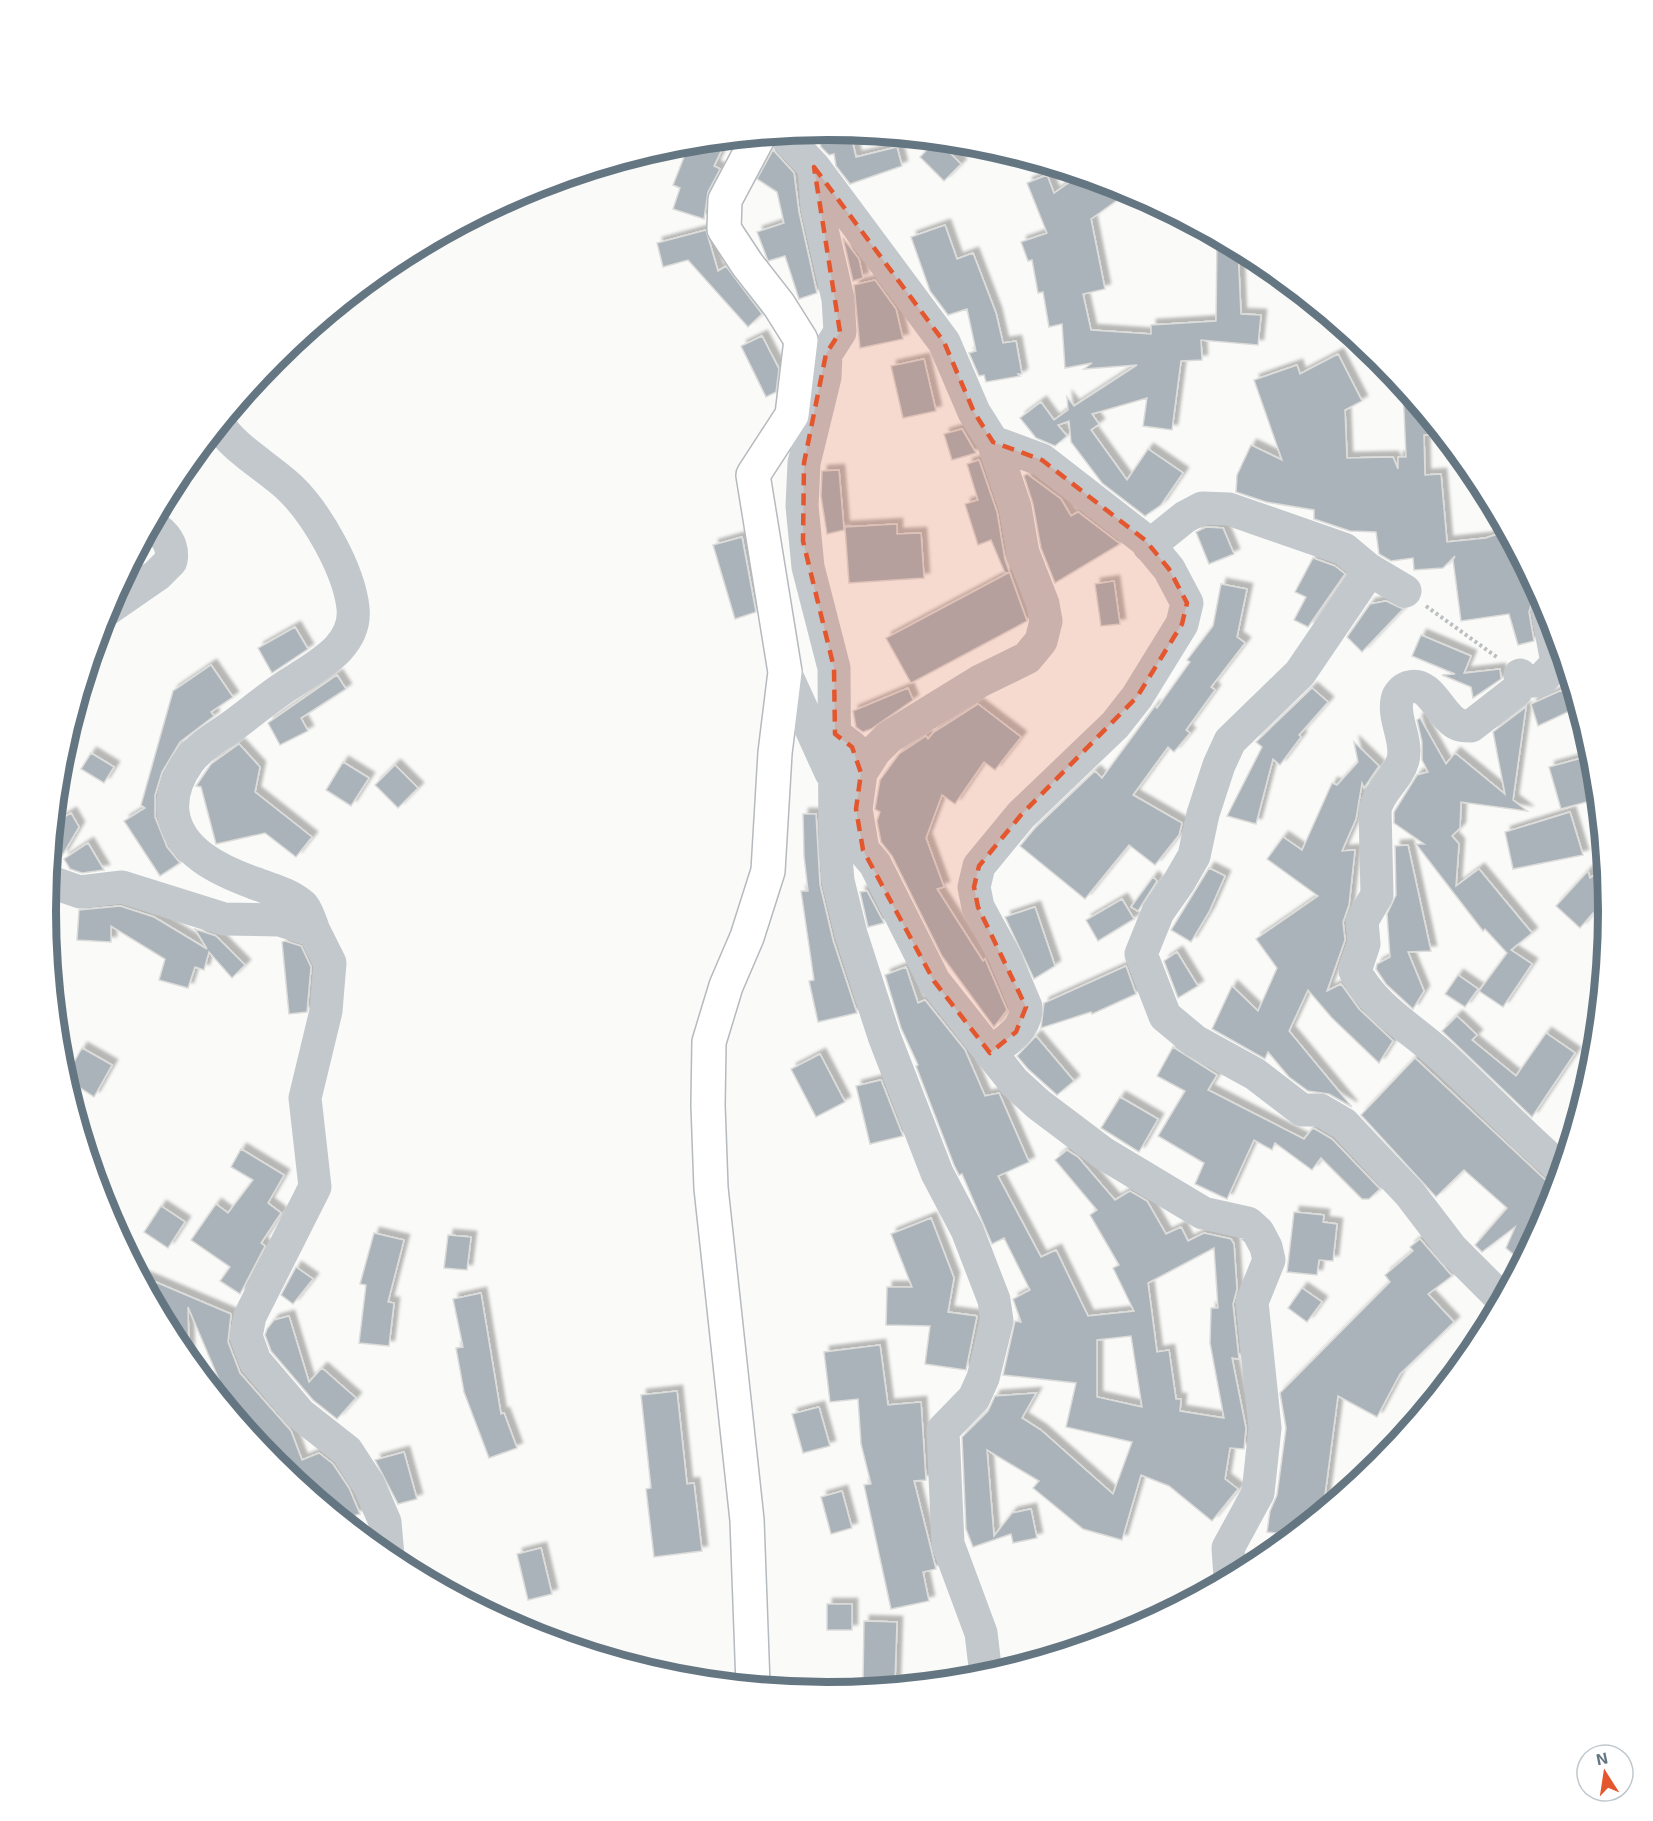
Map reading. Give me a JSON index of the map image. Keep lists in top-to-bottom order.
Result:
{
  "north": "top"
}
